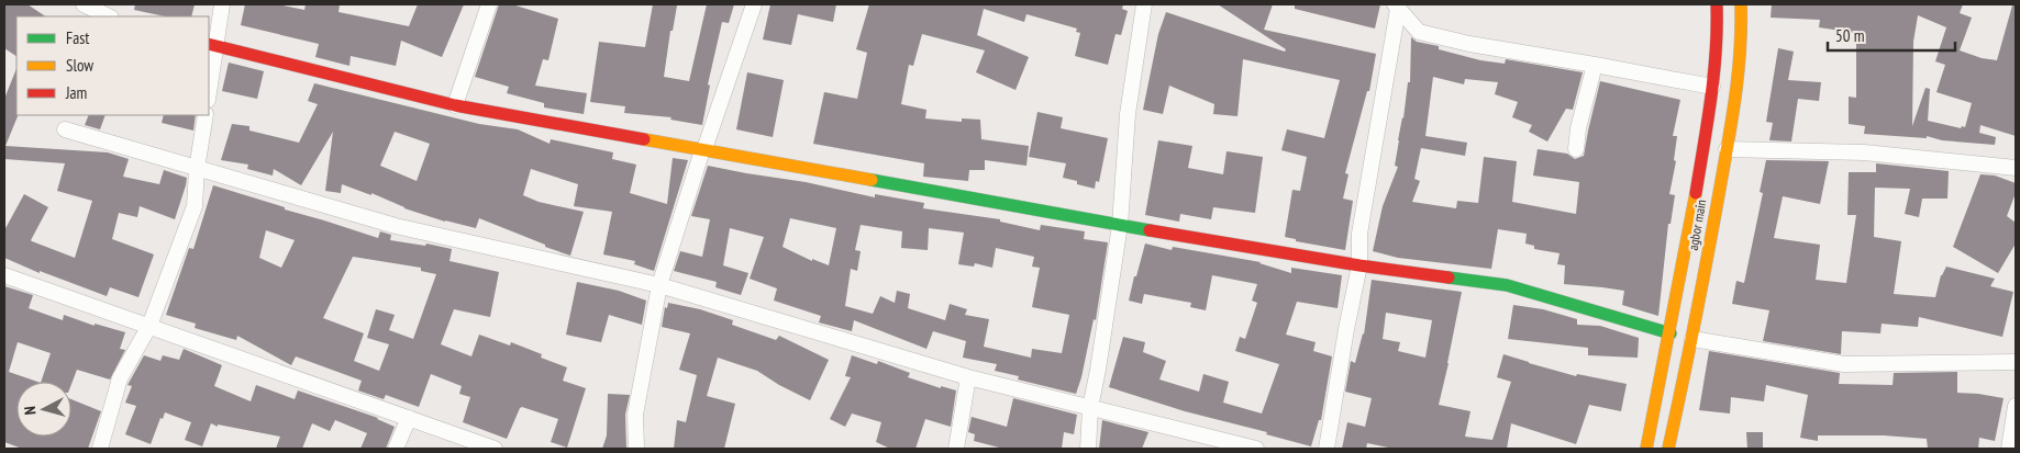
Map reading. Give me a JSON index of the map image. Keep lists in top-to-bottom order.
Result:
{
  "streets": {
    "street": ["agbor main"]
  },
  "legend": ["Fast", "Slow", "Jam"],
  "scale_bar": "50 m",
  "north": "left"
}
